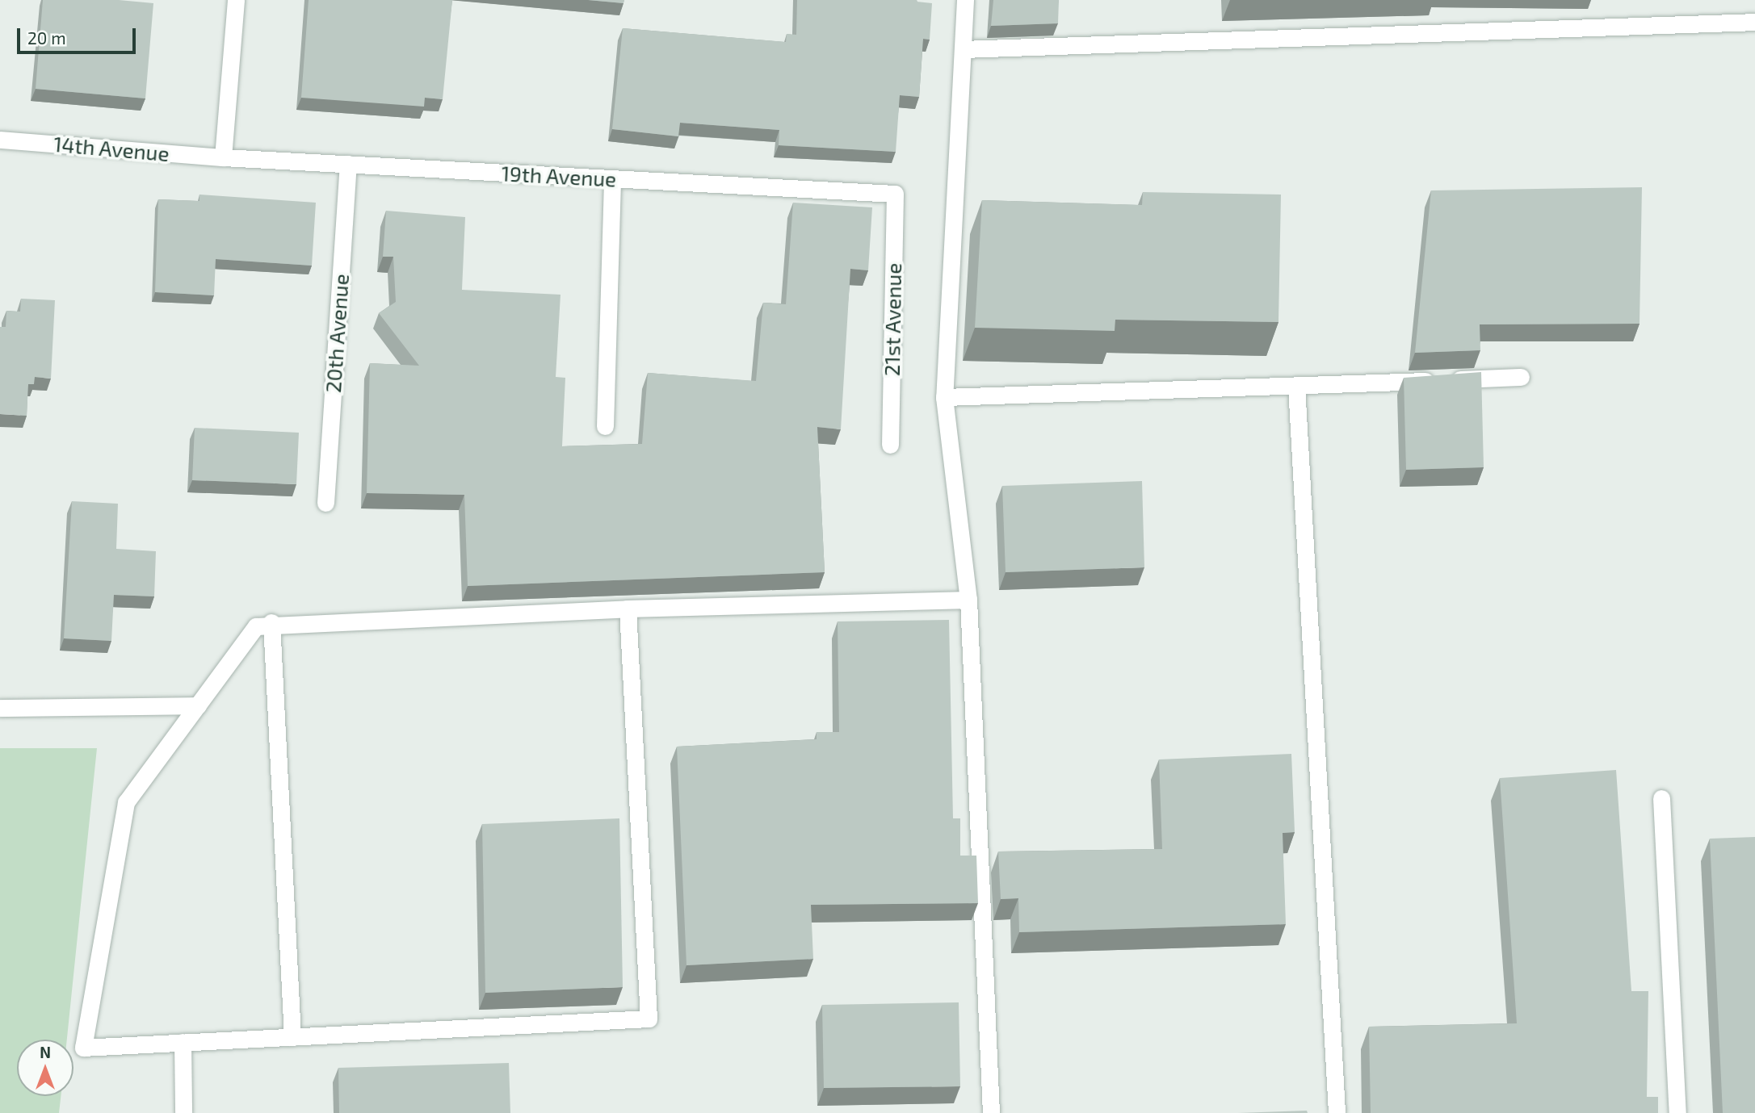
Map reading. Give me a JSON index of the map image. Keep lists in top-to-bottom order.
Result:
{
  "streets": {
    "street": [
      "14th Avenue",
      "19th Avenue",
      "21st Avenue",
      "20th Avenue"
    ]
  },
  "crossings": [
    ["14th Avenue", "19th Avenue"],
    ["19th Avenue", "21st Avenue"],
    ["19th Avenue", "20th Avenue"]
  ],
  "scale_bar": "20 m",
  "north": "top"
}
